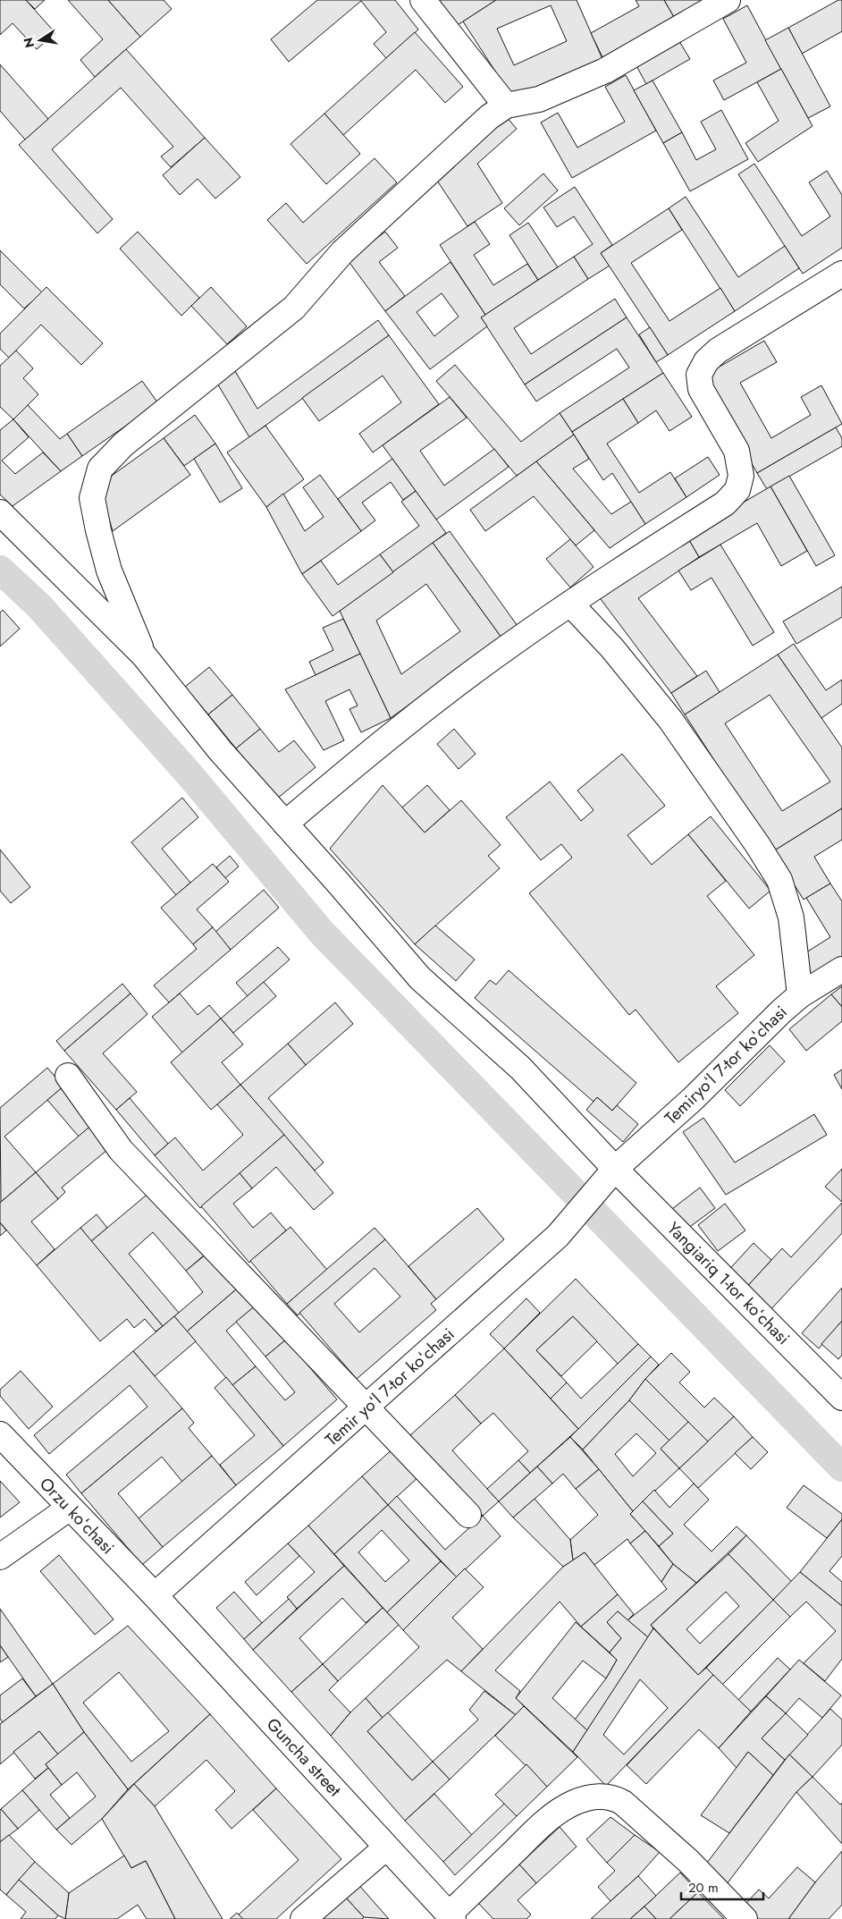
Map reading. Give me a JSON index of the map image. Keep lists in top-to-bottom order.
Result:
{
  "streets": {
    "street": [
      "Temiryoʻl 7-tor koʻchasi",
      "Yangiariq 1-tor koʻchasi",
      "Temir yoʻl 7-tor koʻchasi",
      "Orzu koʻchasi",
      "Guncha street"
    ]
  },
  "crossings": [
    ["Temiryoʻl 7-tor koʻchasi", "Yangiariq 1-tor koʻchasi"],
    ["Temiryoʻl 7-tor koʻchasi", "Temir yoʻl 7-tor koʻchasi"],
    ["Yangiariq 1-tor koʻchasi", "Temir yoʻl 7-tor koʻchasi"],
    ["Temir yoʻl 7-tor koʻchasi", "Orzu koʻchasi"],
    ["Temir yoʻl 7-tor koʻchasi", "Guncha street"],
    ["Orzu koʻchasi", "Guncha street"]
  ],
  "scale_bar": "20 m",
  "north": "left"
}
